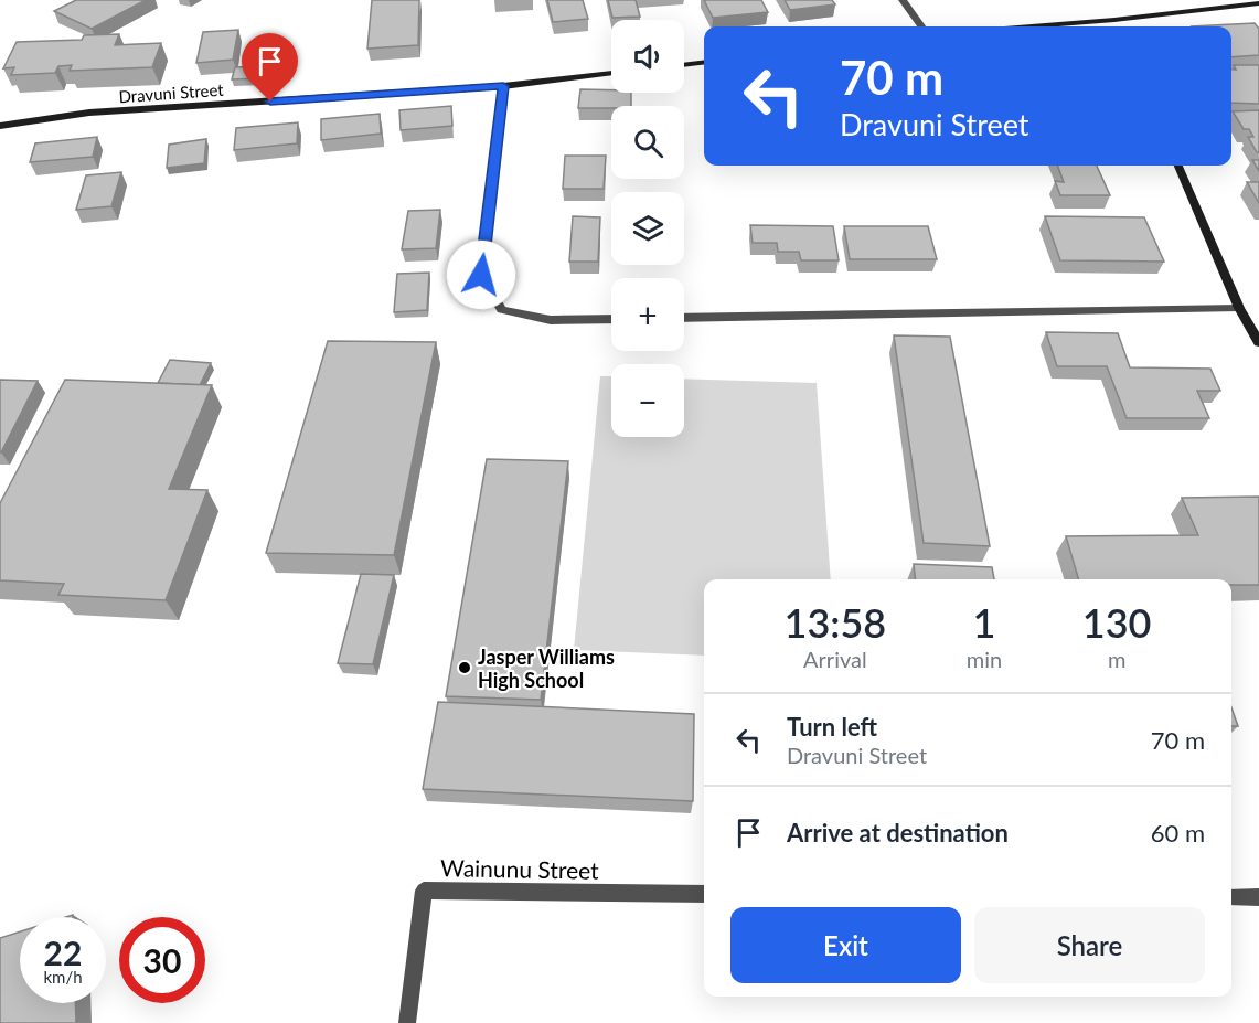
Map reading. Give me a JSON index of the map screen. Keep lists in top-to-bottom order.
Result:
{
  "streets": {
    "main road": ["Dravuni Street"],
    "street": ["Wainunu Street"]
  },
  "places": ["Jasper Williams High School"],
  "page": {
    "map_buttons": ["+", "−"],
    "turn": ["70 m", "Dravuni Street"],
    "eta": [
      "13:58",
      "Arrival",
      "1",
      "min",
      "130",
      "m"
    ],
    "list": [
      {
        "name": "Turn left",
        "note": "Dravuni Street",
        "value": "70 m"
      },
      {
        "name": "Arrive at destination",
        "value": "60 m"
      }
    ],
    "buttons": ["Exit", "Share"],
    "speed": "22 km/h",
    "limit": "30"
  }
}
